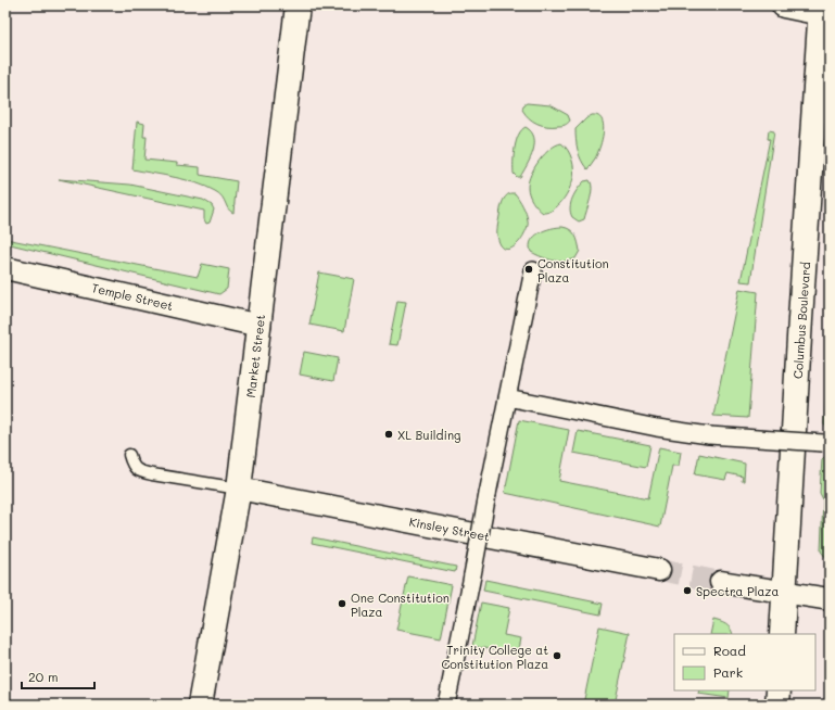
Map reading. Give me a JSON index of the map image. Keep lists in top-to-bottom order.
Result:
{
  "streets": {
    "street": [
      "Temple Street",
      "Columbus Boulevard",
      "Market Street",
      "Kinsley Street"
    ]
  },
  "crossings": [
    ["Temple Street", "Market Street"],
    ["Market Street", "Kinsley Street"]
  ],
  "places": [
    "Constitution Plaza",
    "XL Building",
    "Spectra Plaza",
    "One Constitution Plaza",
    "Trinity College at Constitution Plaza"
  ],
  "legend": ["Road", "Park"],
  "scale_bar": "20 m"
}
